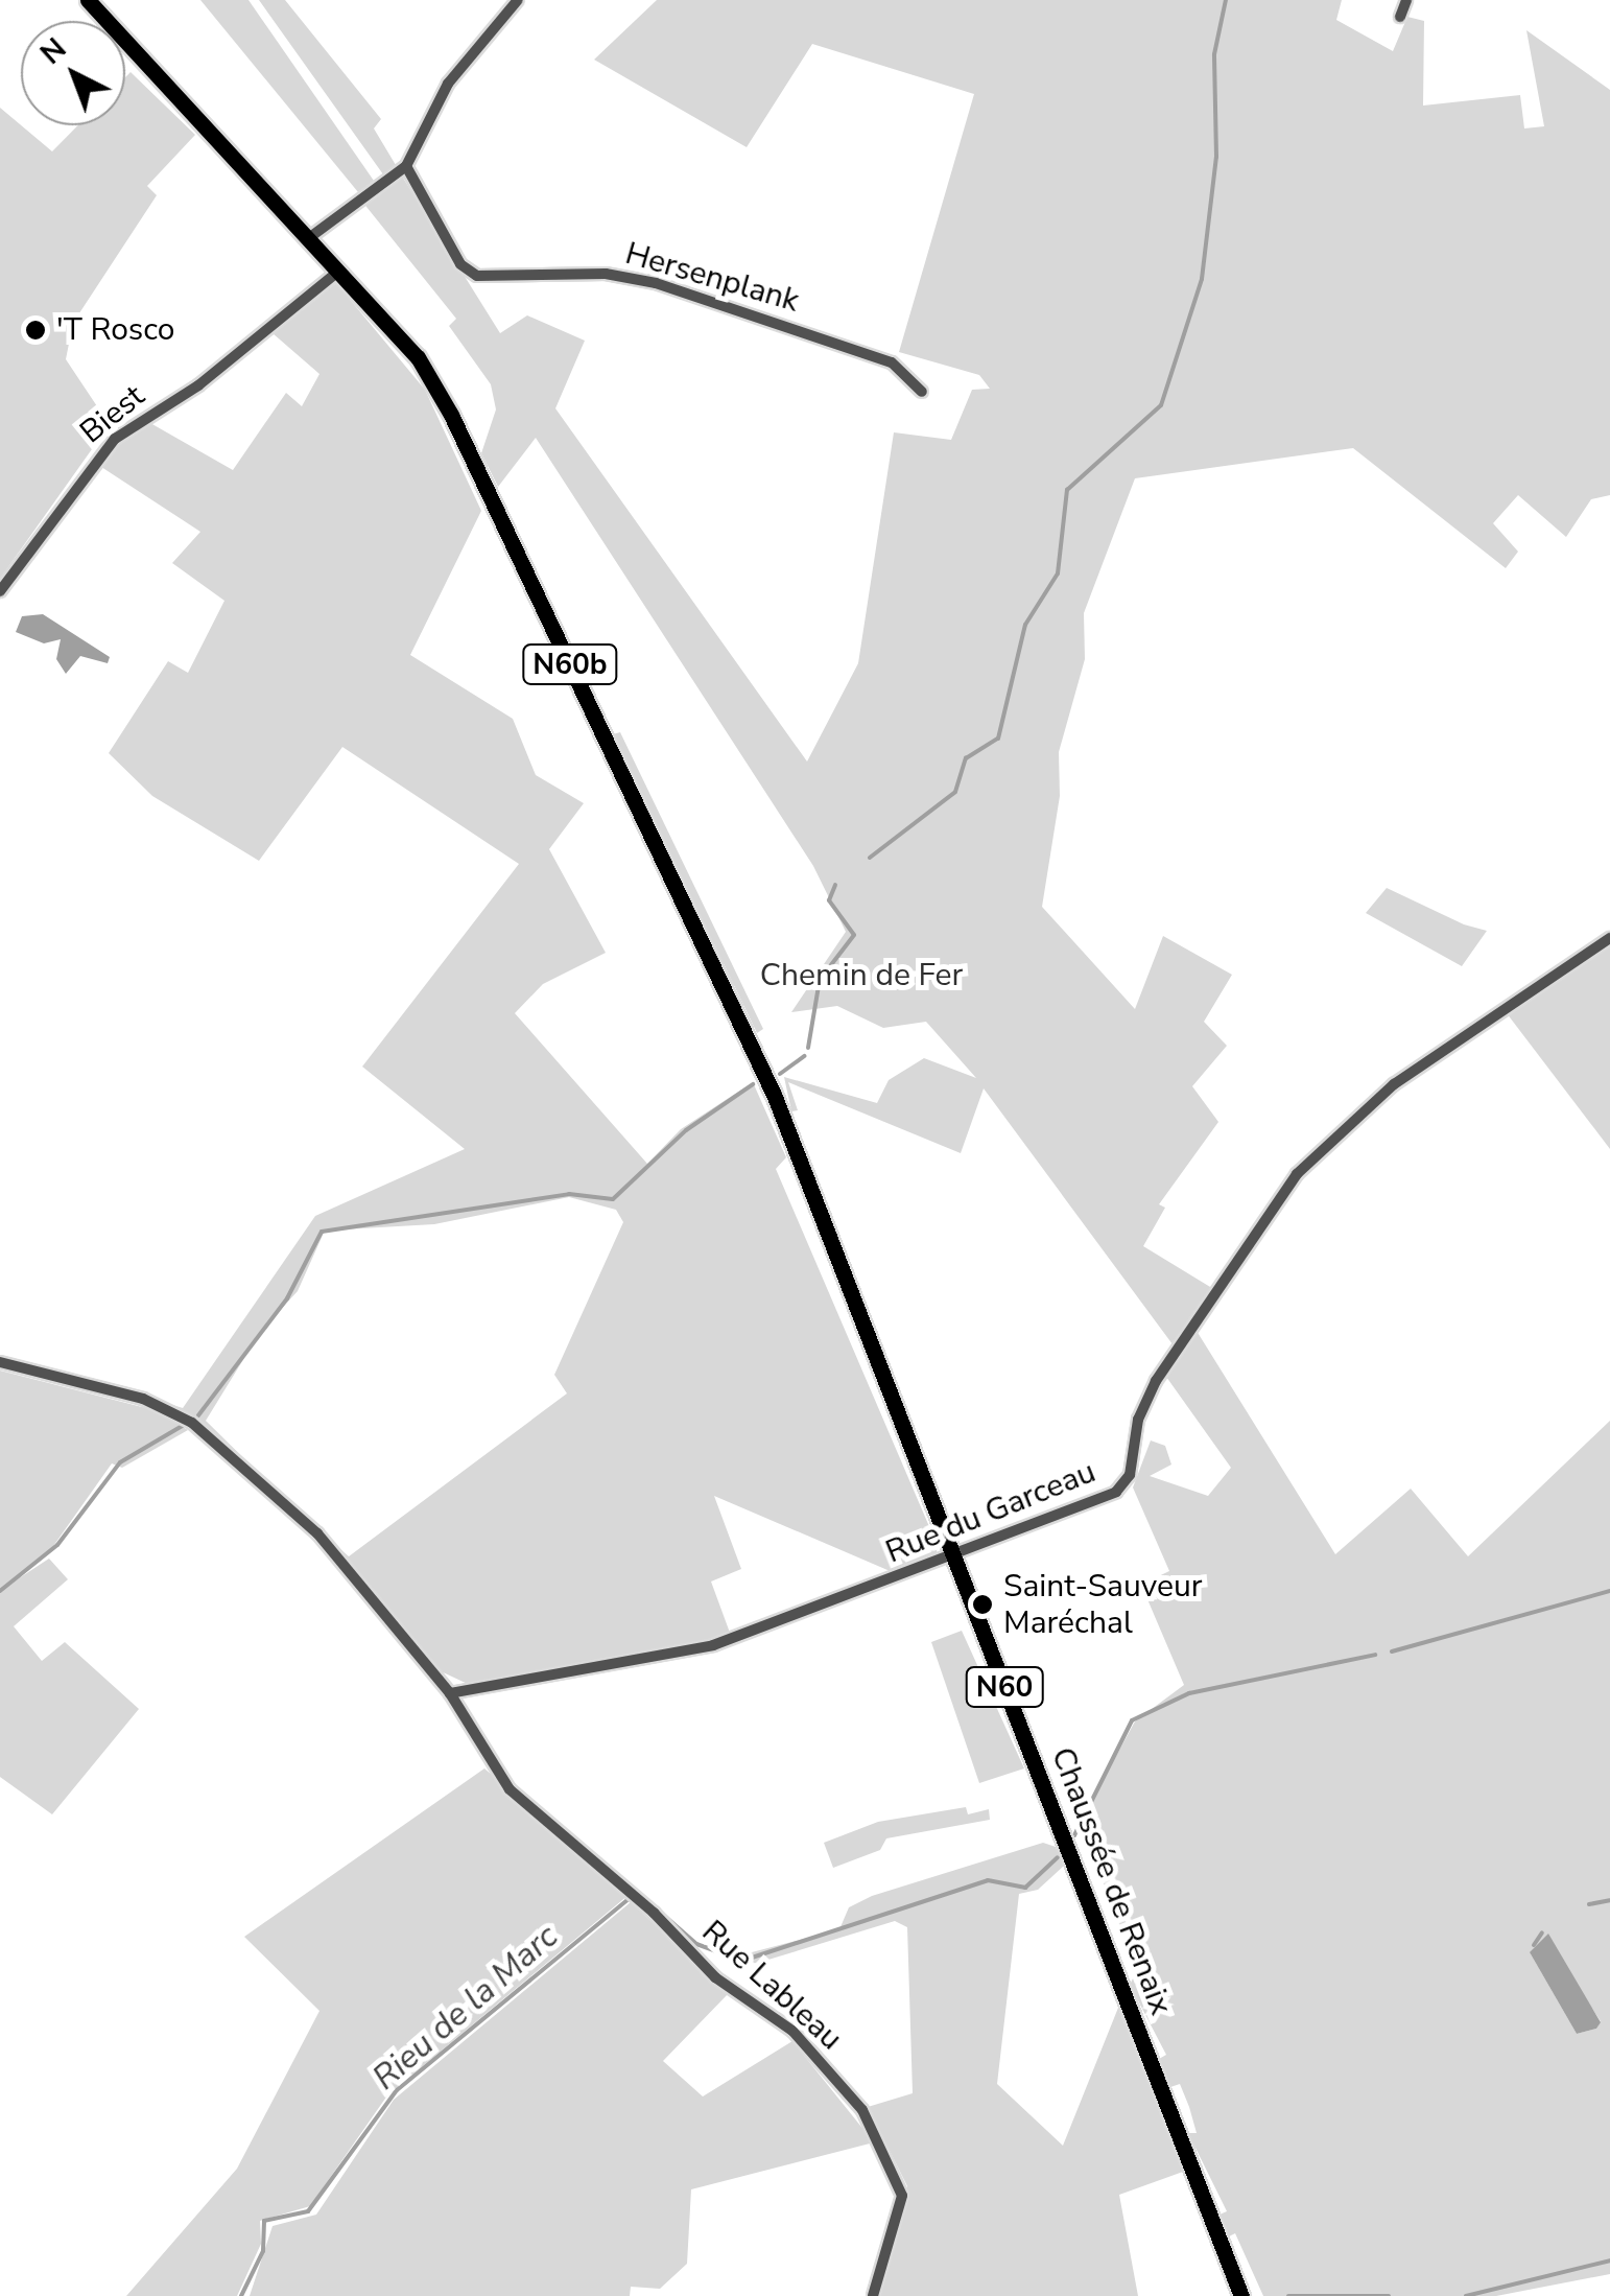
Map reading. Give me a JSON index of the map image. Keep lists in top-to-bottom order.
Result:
{
  "streets": {
    "main road": ["N60b", "N60", "Chaussée de Renaix"],
    "street": [
      "Hersenplank",
      "Biest",
      "Rue du Garceau",
      "Rue Lableau"
    ]
  },
  "crossings": [
    ["Biest", "N60b"],
    ["N60b", "Chaussée de Renaix"],
    ["Rue du Garceau", "Chaussée de Renaix"],
    ["Rue du Garceau", "Rue Lableau"]
  ],
  "water": ["Rieu de la Marc"],
  "parks": ["Chemin de Fer"],
  "places": ["'T Rosco", "Saint-Sauveur Maréchal"],
  "north": "top left"
}
